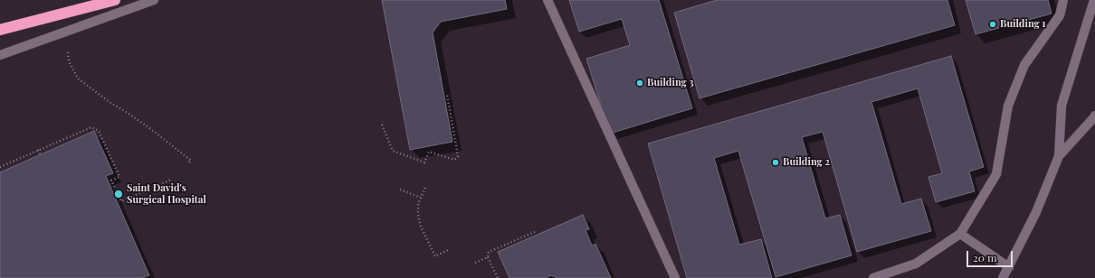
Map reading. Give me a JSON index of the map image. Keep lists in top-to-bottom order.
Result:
{
  "places": [
    "Building 1",
    "Building 3",
    "Building 2",
    "Saint David's Surgical Hospital"
  ],
  "scale_bar": "20 m"
}
